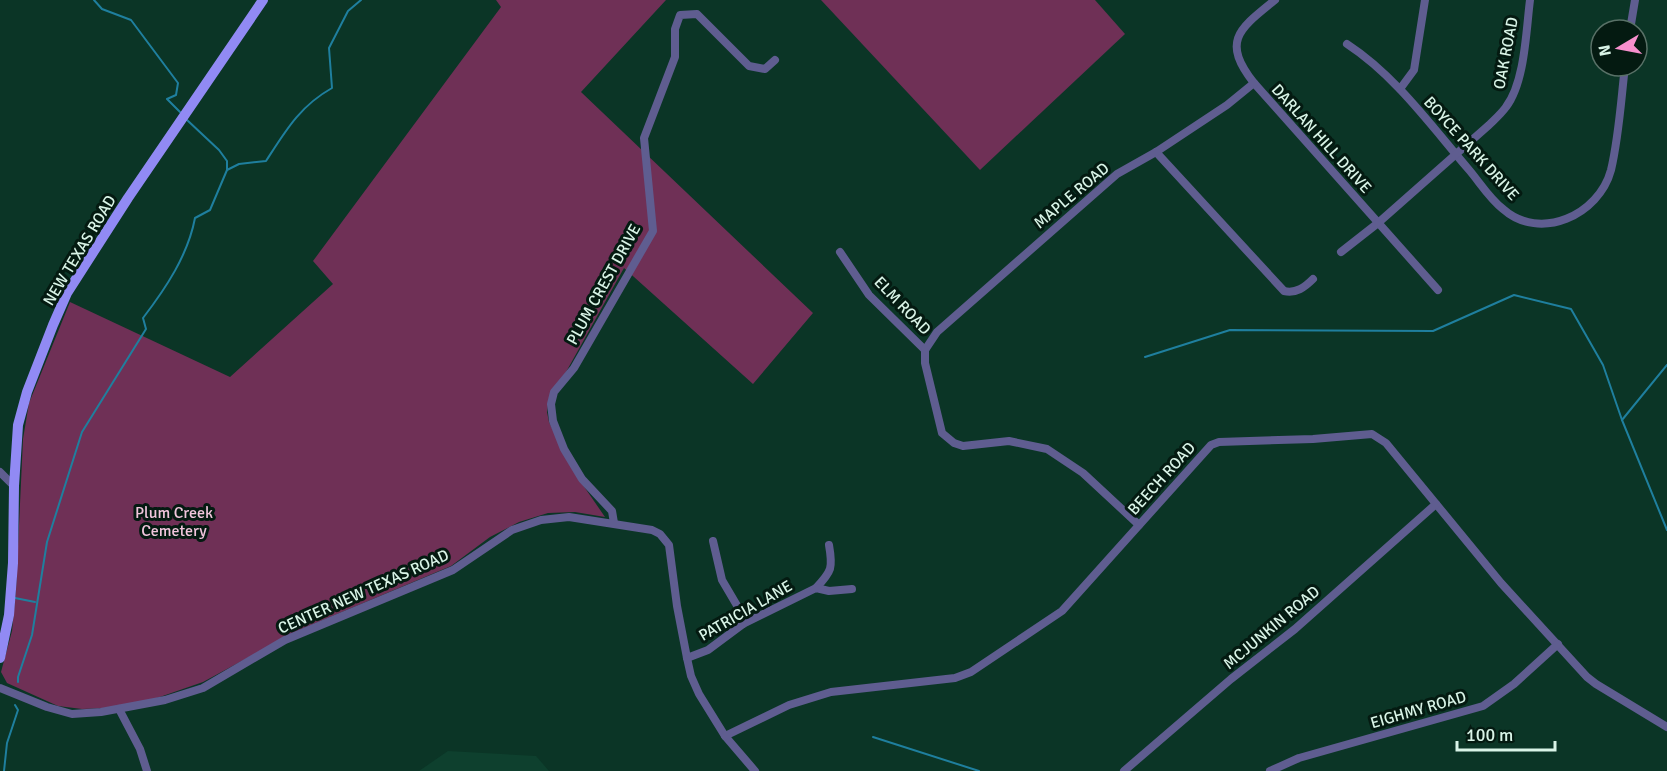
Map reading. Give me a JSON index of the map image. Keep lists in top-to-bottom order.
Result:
{
  "streets": {
    "main road": ["NEW TEXAS ROAD"],
    "street": [
      "OAK ROAD",
      "DARLAN HILL DRIVE",
      "BOYCE PARK DRIVE",
      "MAPLE ROAD",
      "PLUM CREST DRIVE",
      "ELM ROAD",
      "BEECH ROAD",
      "CENTER NEW TEXAS ROAD",
      "PATRICIA LANE",
      "MCJUNKIN ROAD",
      "EIGHMY ROAD"
    ]
  },
  "crossings": [
    ["OAK ROAD", "DARLAN HILL DRIVE"],
    ["OAK ROAD", "BOYCE PARK DRIVE"],
    ["DARLAN HILL DRIVE", "MAPLE ROAD"],
    ["MAPLE ROAD", "ELM ROAD"],
    ["PLUM CREST DRIVE", "CENTER NEW TEXAS ROAD"],
    ["BEECH ROAD", "CENTER NEW TEXAS ROAD"],
    ["BEECH ROAD", "MCJUNKIN ROAD"],
    ["BEECH ROAD", "EIGHMY ROAD"],
    ["CENTER NEW TEXAS ROAD", "PATRICIA LANE"]
  ],
  "parks": ["Plum Creek Cemetery"],
  "scale_bar": "100 m",
  "north": "left"
}
